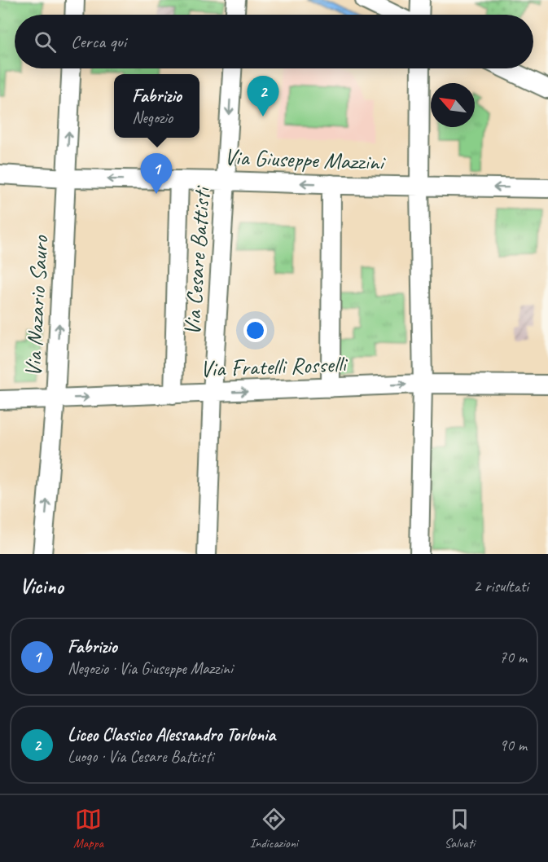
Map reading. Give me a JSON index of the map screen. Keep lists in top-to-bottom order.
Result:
{
  "streets": {
    "street": [
      "Via Giuseppe Mazzini",
      "Via Cesare Battisti",
      "Via Nazario Sauro",
      "Via Fratelli Rosselli"
    ]
  },
  "crossings": [
    ["Via Giuseppe Mazzini", "Via Cesare Battisti"],
    ["Via Giuseppe Mazzini", "Via Nazario Sauro"],
    ["Via Cesare Battisti", "Via Fratelli Rosselli"],
    ["Via Nazario Sauro", "Via Fratelli Rosselli"]
  ],
  "one_way": ["Via Giuseppe Mazzini", "Via Fratelli Rosselli"],
  "north": "top left",
  "page": {
    "search": "Cerca qui",
    "popup": ["Fabrizio", "Negozio"],
    "pins": ["2", "1"],
    "heading": ["Vicino", "2 risultati"],
    "list": [
      {
        "mark": "1",
        "name": "Fabrizio",
        "note": "Negozio · Via Giuseppe Mazzini",
        "value": "70 m"
      },
      {
        "mark": "2",
        "name": "Liceo Classico Alessandro Torlonia",
        "note": "Luogo · Via Cesare Battisti",
        "value": "90 m"
      }
    ],
    "nav": ["Mappa", "Indicazioni", "Salvati"]
  }
}
